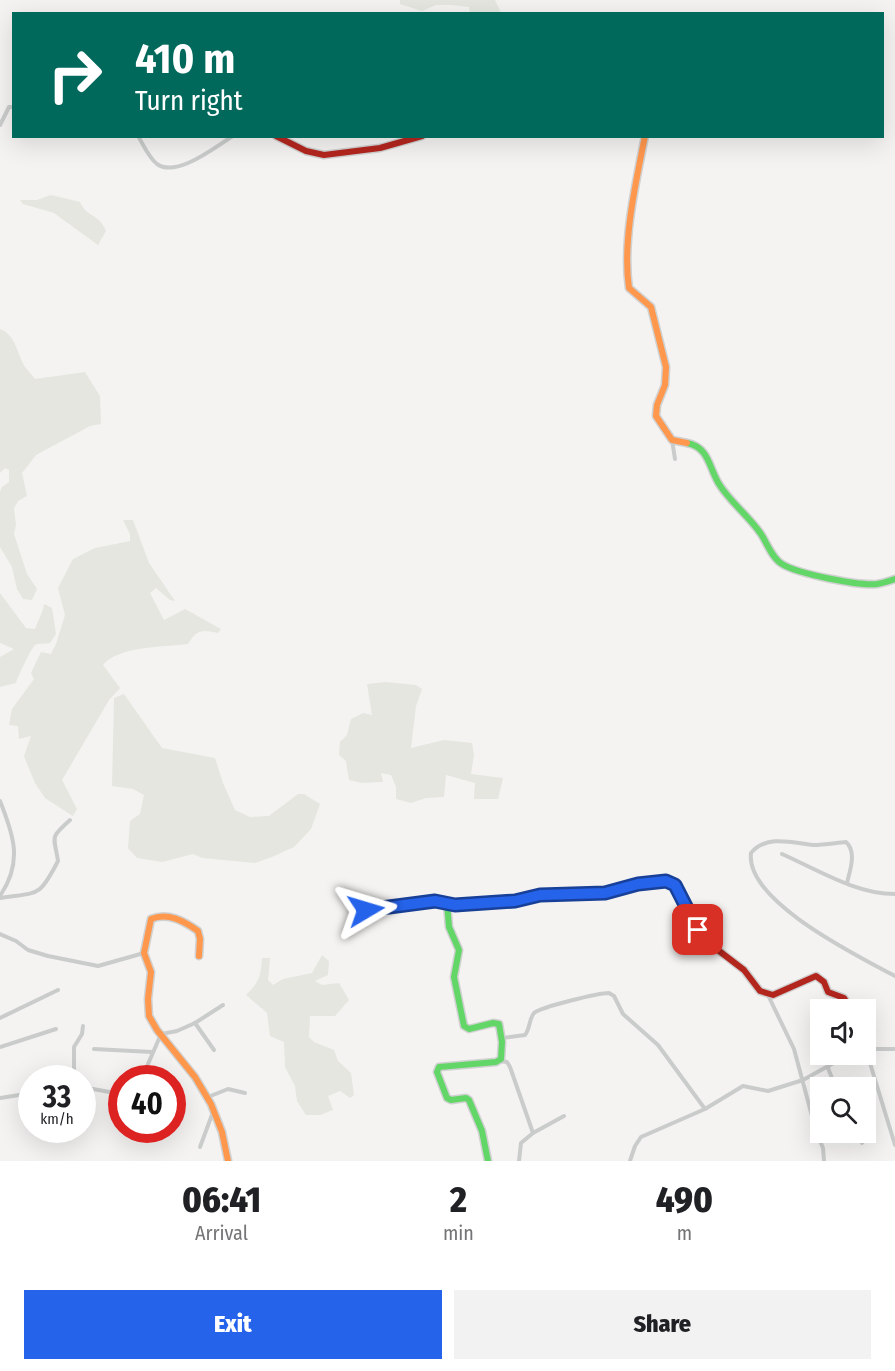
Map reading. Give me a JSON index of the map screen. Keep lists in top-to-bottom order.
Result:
{
  "page": {
    "turn": ["410 m", "Turn right"],
    "speed": "33 km/h",
    "limit": "40",
    "eta": [
      "06:41",
      "Arrival",
      "2",
      "min",
      "490",
      "m"
    ],
    "buttons": ["Exit", "Share"]
  }
}
